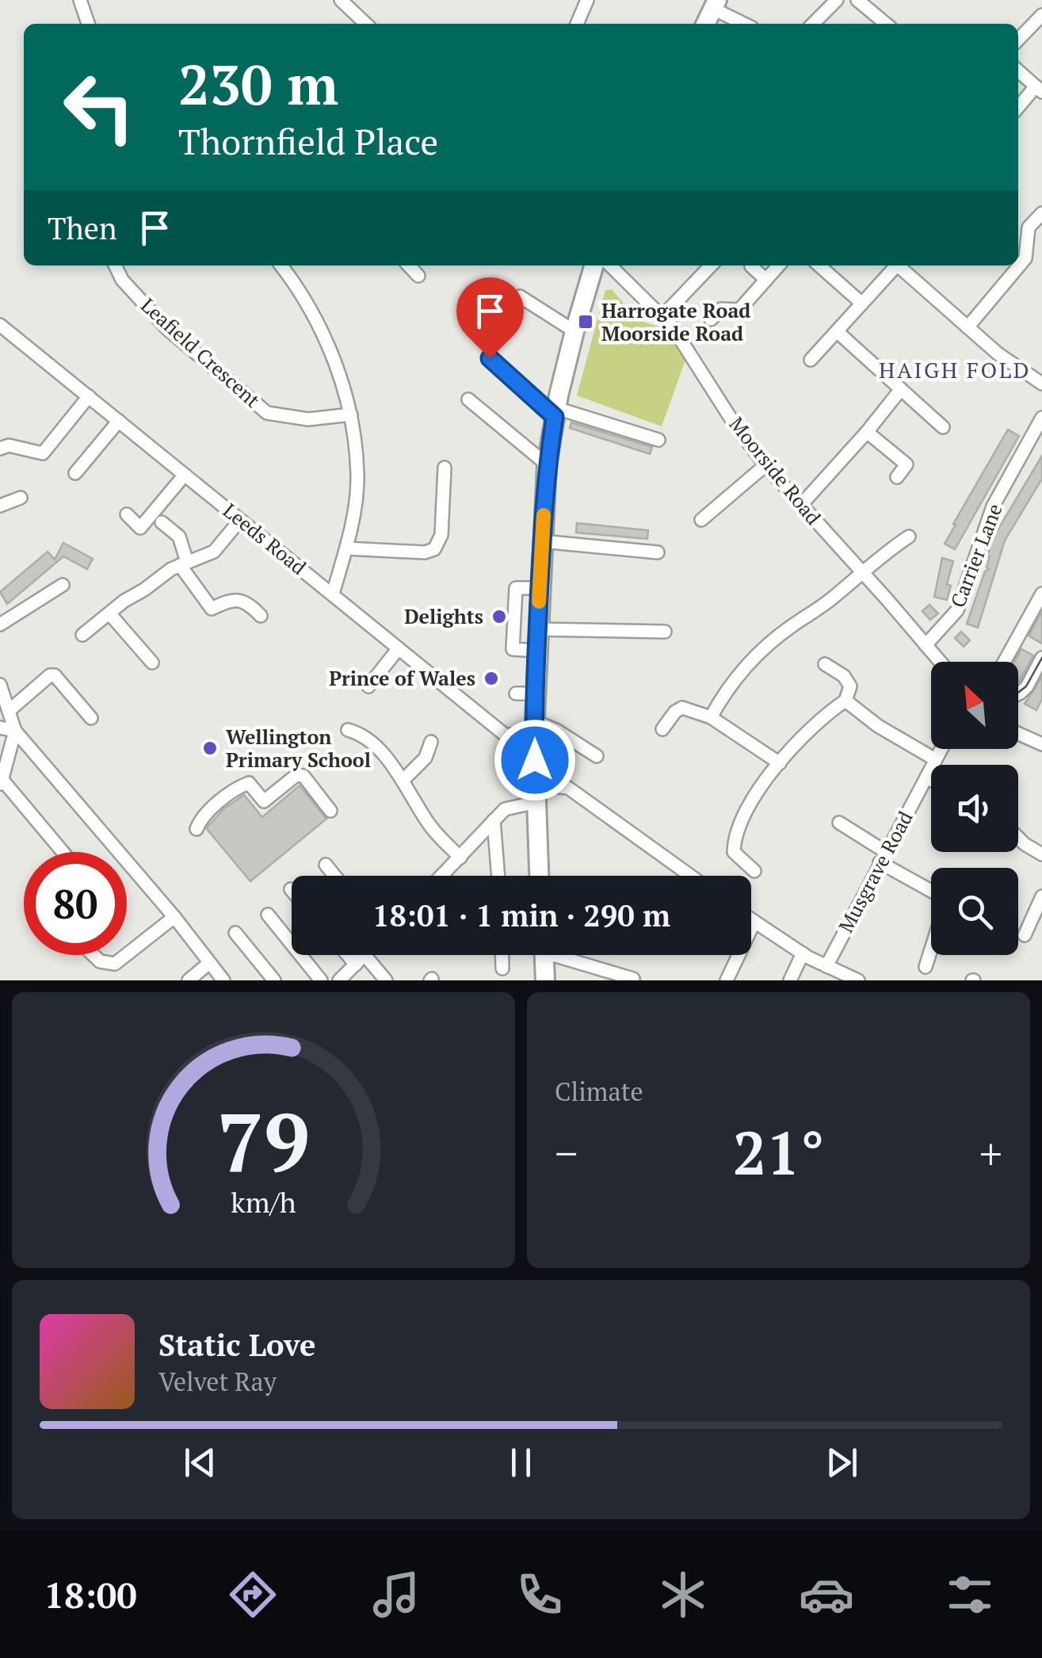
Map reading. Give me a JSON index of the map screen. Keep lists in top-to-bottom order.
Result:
{
  "streets": {
    "street": [
      "Leafield Crescent",
      "Moorside Road",
      "Leeds Road",
      "Carrier Lane",
      "Musgrave Road"
    ]
  },
  "crossings": [
    ["Moorside Road", "Carrier Lane"]
  ],
  "districts": ["HAIGH FOLD"],
  "places": {
    "transit": ["Harrogate Road Moorside Road"],
    "other": ["Delights", "Prince of Wales", "Wellington Primary School"]
  },
  "north": "top left",
  "page": {
    "turn": ["230 m", "Thornfield Place"],
    "then": "Then",
    "limit": "80",
    "trip": "18:01 · 1 min · 290 m",
    "tile": "Climate",
    "heat": ["−", "21°", "+"],
    "song": ["Static Love", "Velvet Ray"],
    "tabs": "18:00",
    "gauge": ["79", "km/h"]
  }
}
